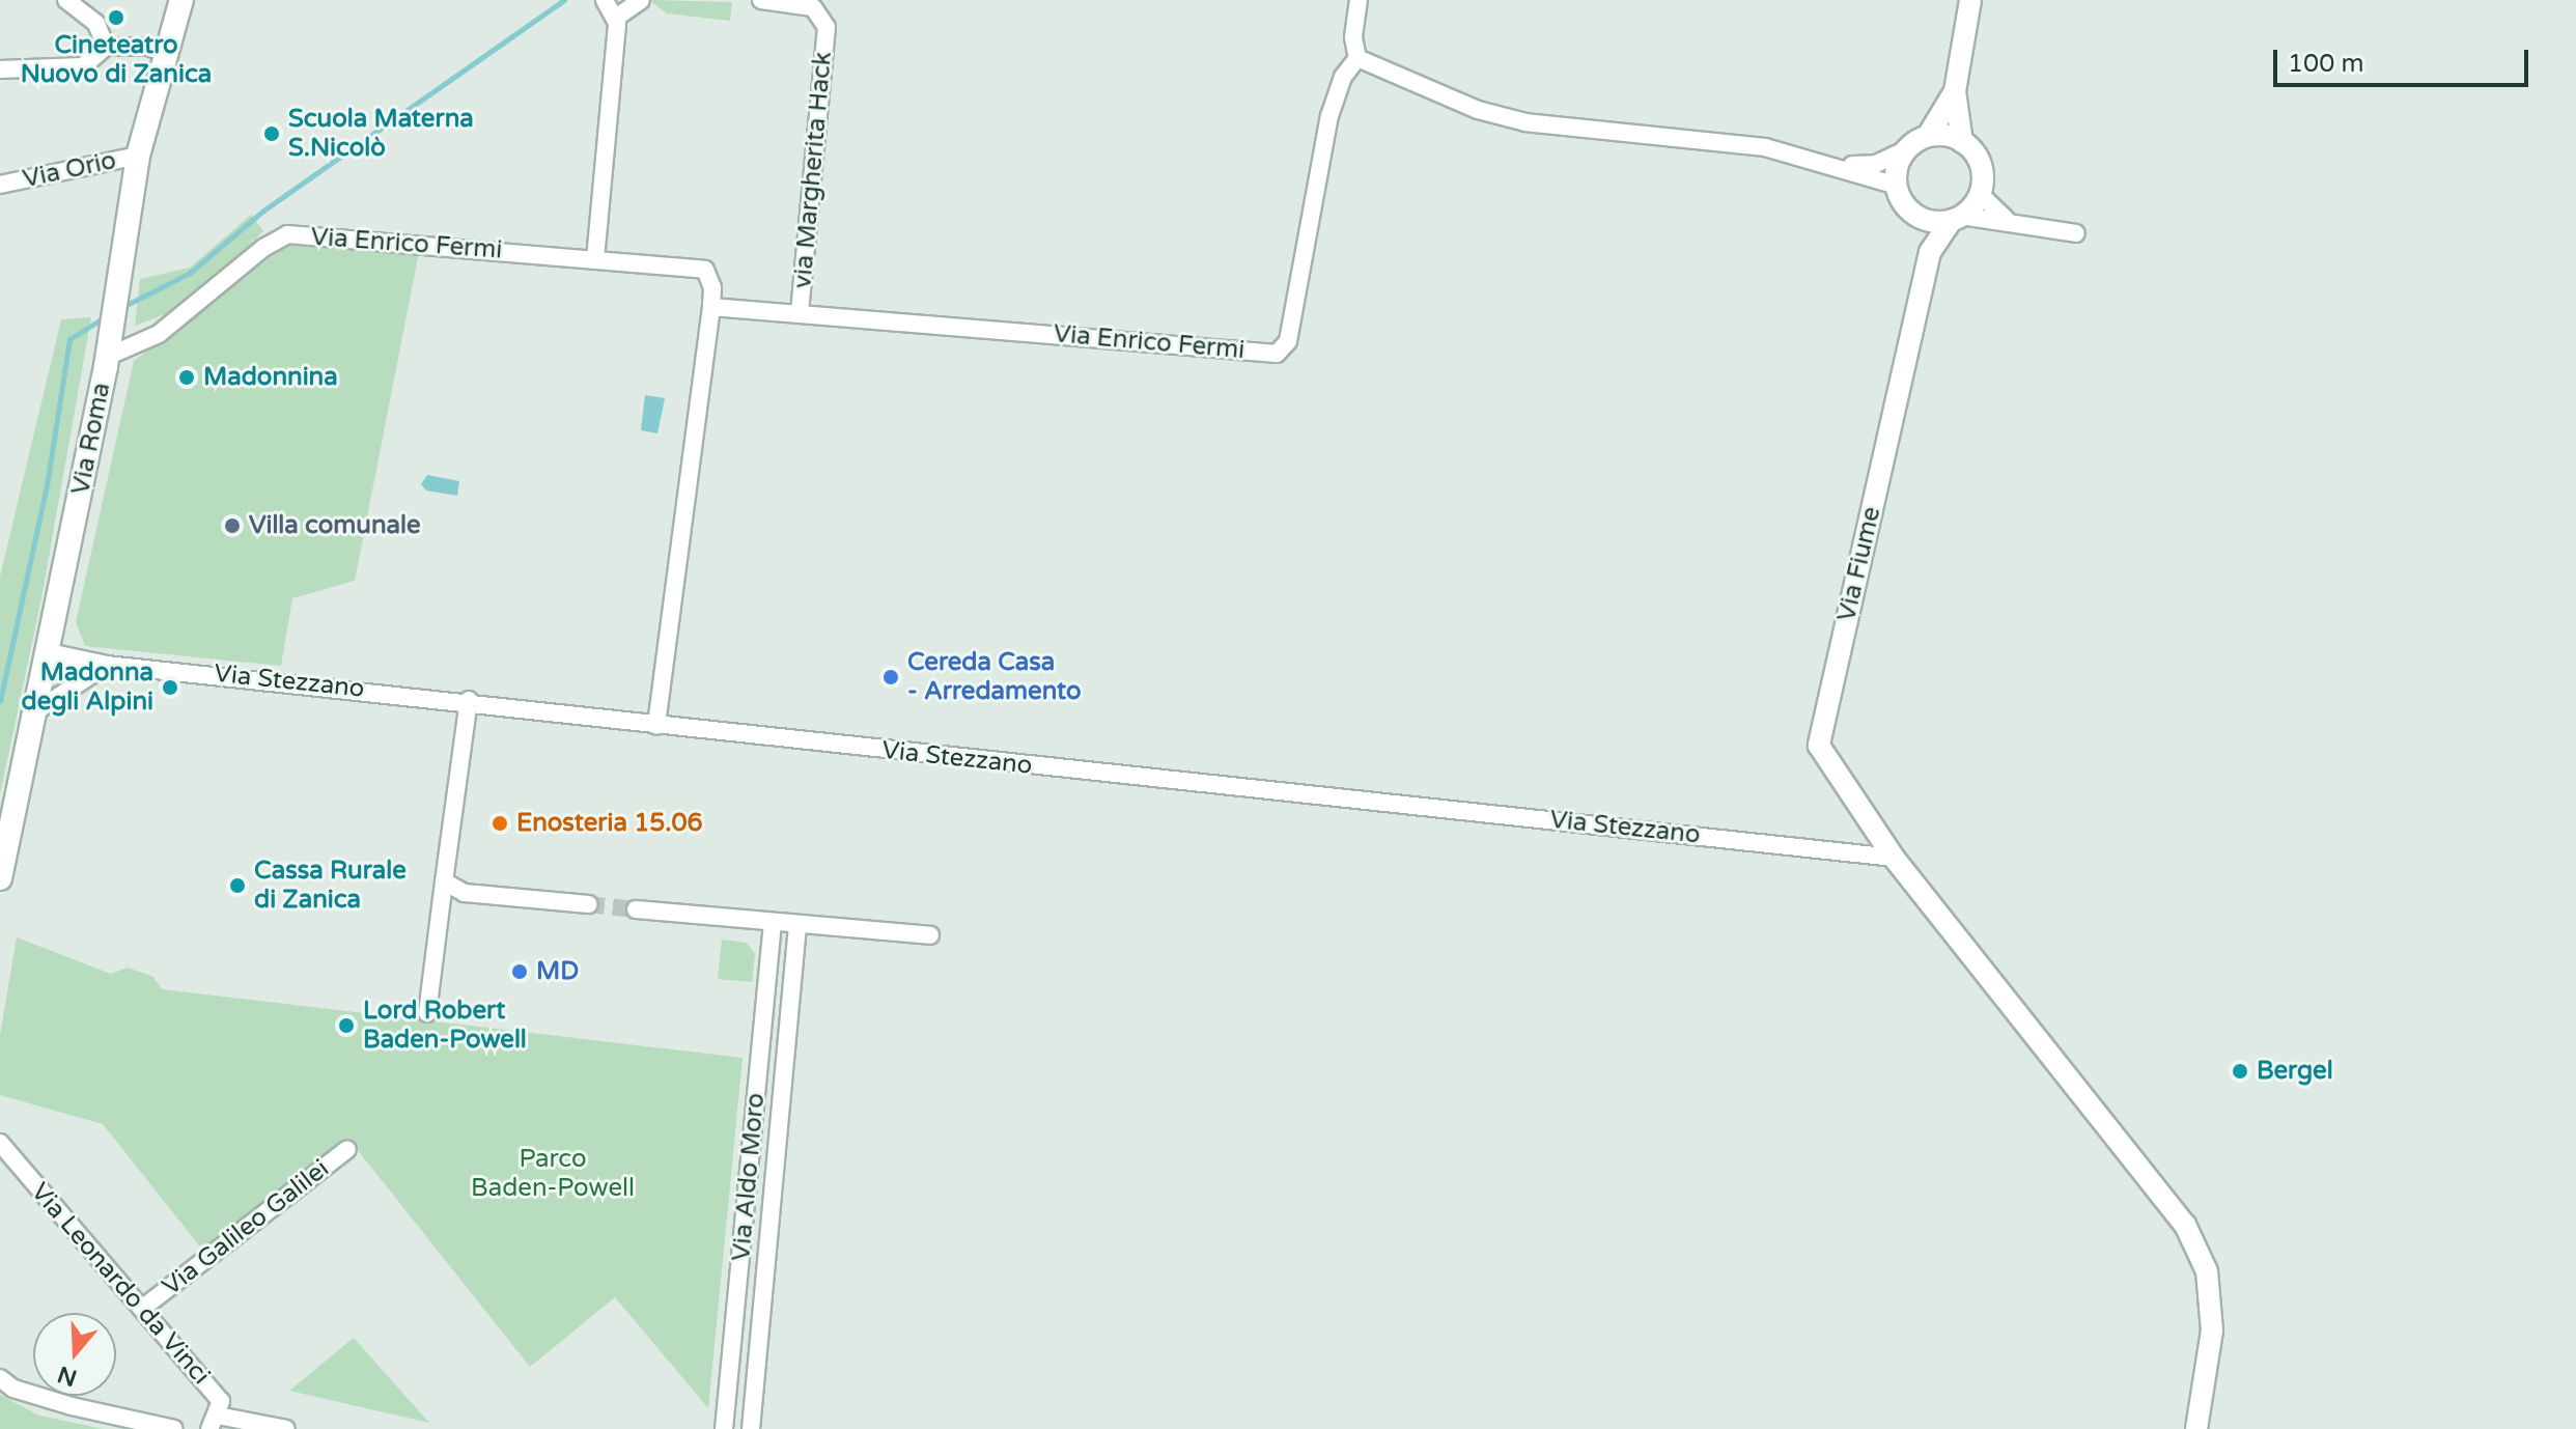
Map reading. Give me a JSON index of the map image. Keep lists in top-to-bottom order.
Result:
{
  "streets": {
    "main road": ["Via Roma"],
    "street": [
      "Via Orio",
      "via Margherita Hack",
      "Via Enrico Fermi",
      "Via Fiume",
      "Via Stezzano",
      "Via Aldo Moro",
      "Via Galileo Galilei",
      "Via Leonardo da Vinci"
    ]
  },
  "crossings": [
    ["Via Orio", "Via Roma"],
    ["via Margherita Hack", "Via Enrico Fermi"],
    ["Via Enrico Fermi", "Via Roma"],
    ["Via Enrico Fermi", "Via Stezzano"],
    ["Via Roma", "Via Stezzano"],
    ["Via Fiume", "Via Stezzano"],
    ["Via Galileo Galilei", "Via Leonardo da Vinci"]
  ],
  "parks": ["Parco Baden-Powell"],
  "places": [
    "Cineteatro Nuovo di Zanica",
    "Scuola Materna S.Nicolò",
    "Madonnina",
    "Villa comunale",
    "Cereda Casa - Arredamento",
    "Madonna degli Alpini",
    "Enosteria 15.06",
    "Cassa Rurale di Zanica",
    "MD",
    "Lord Robert Baden-Powell",
    "Bergel"
  ],
  "scale_bar": "100 m",
  "north": "bottom"
}
